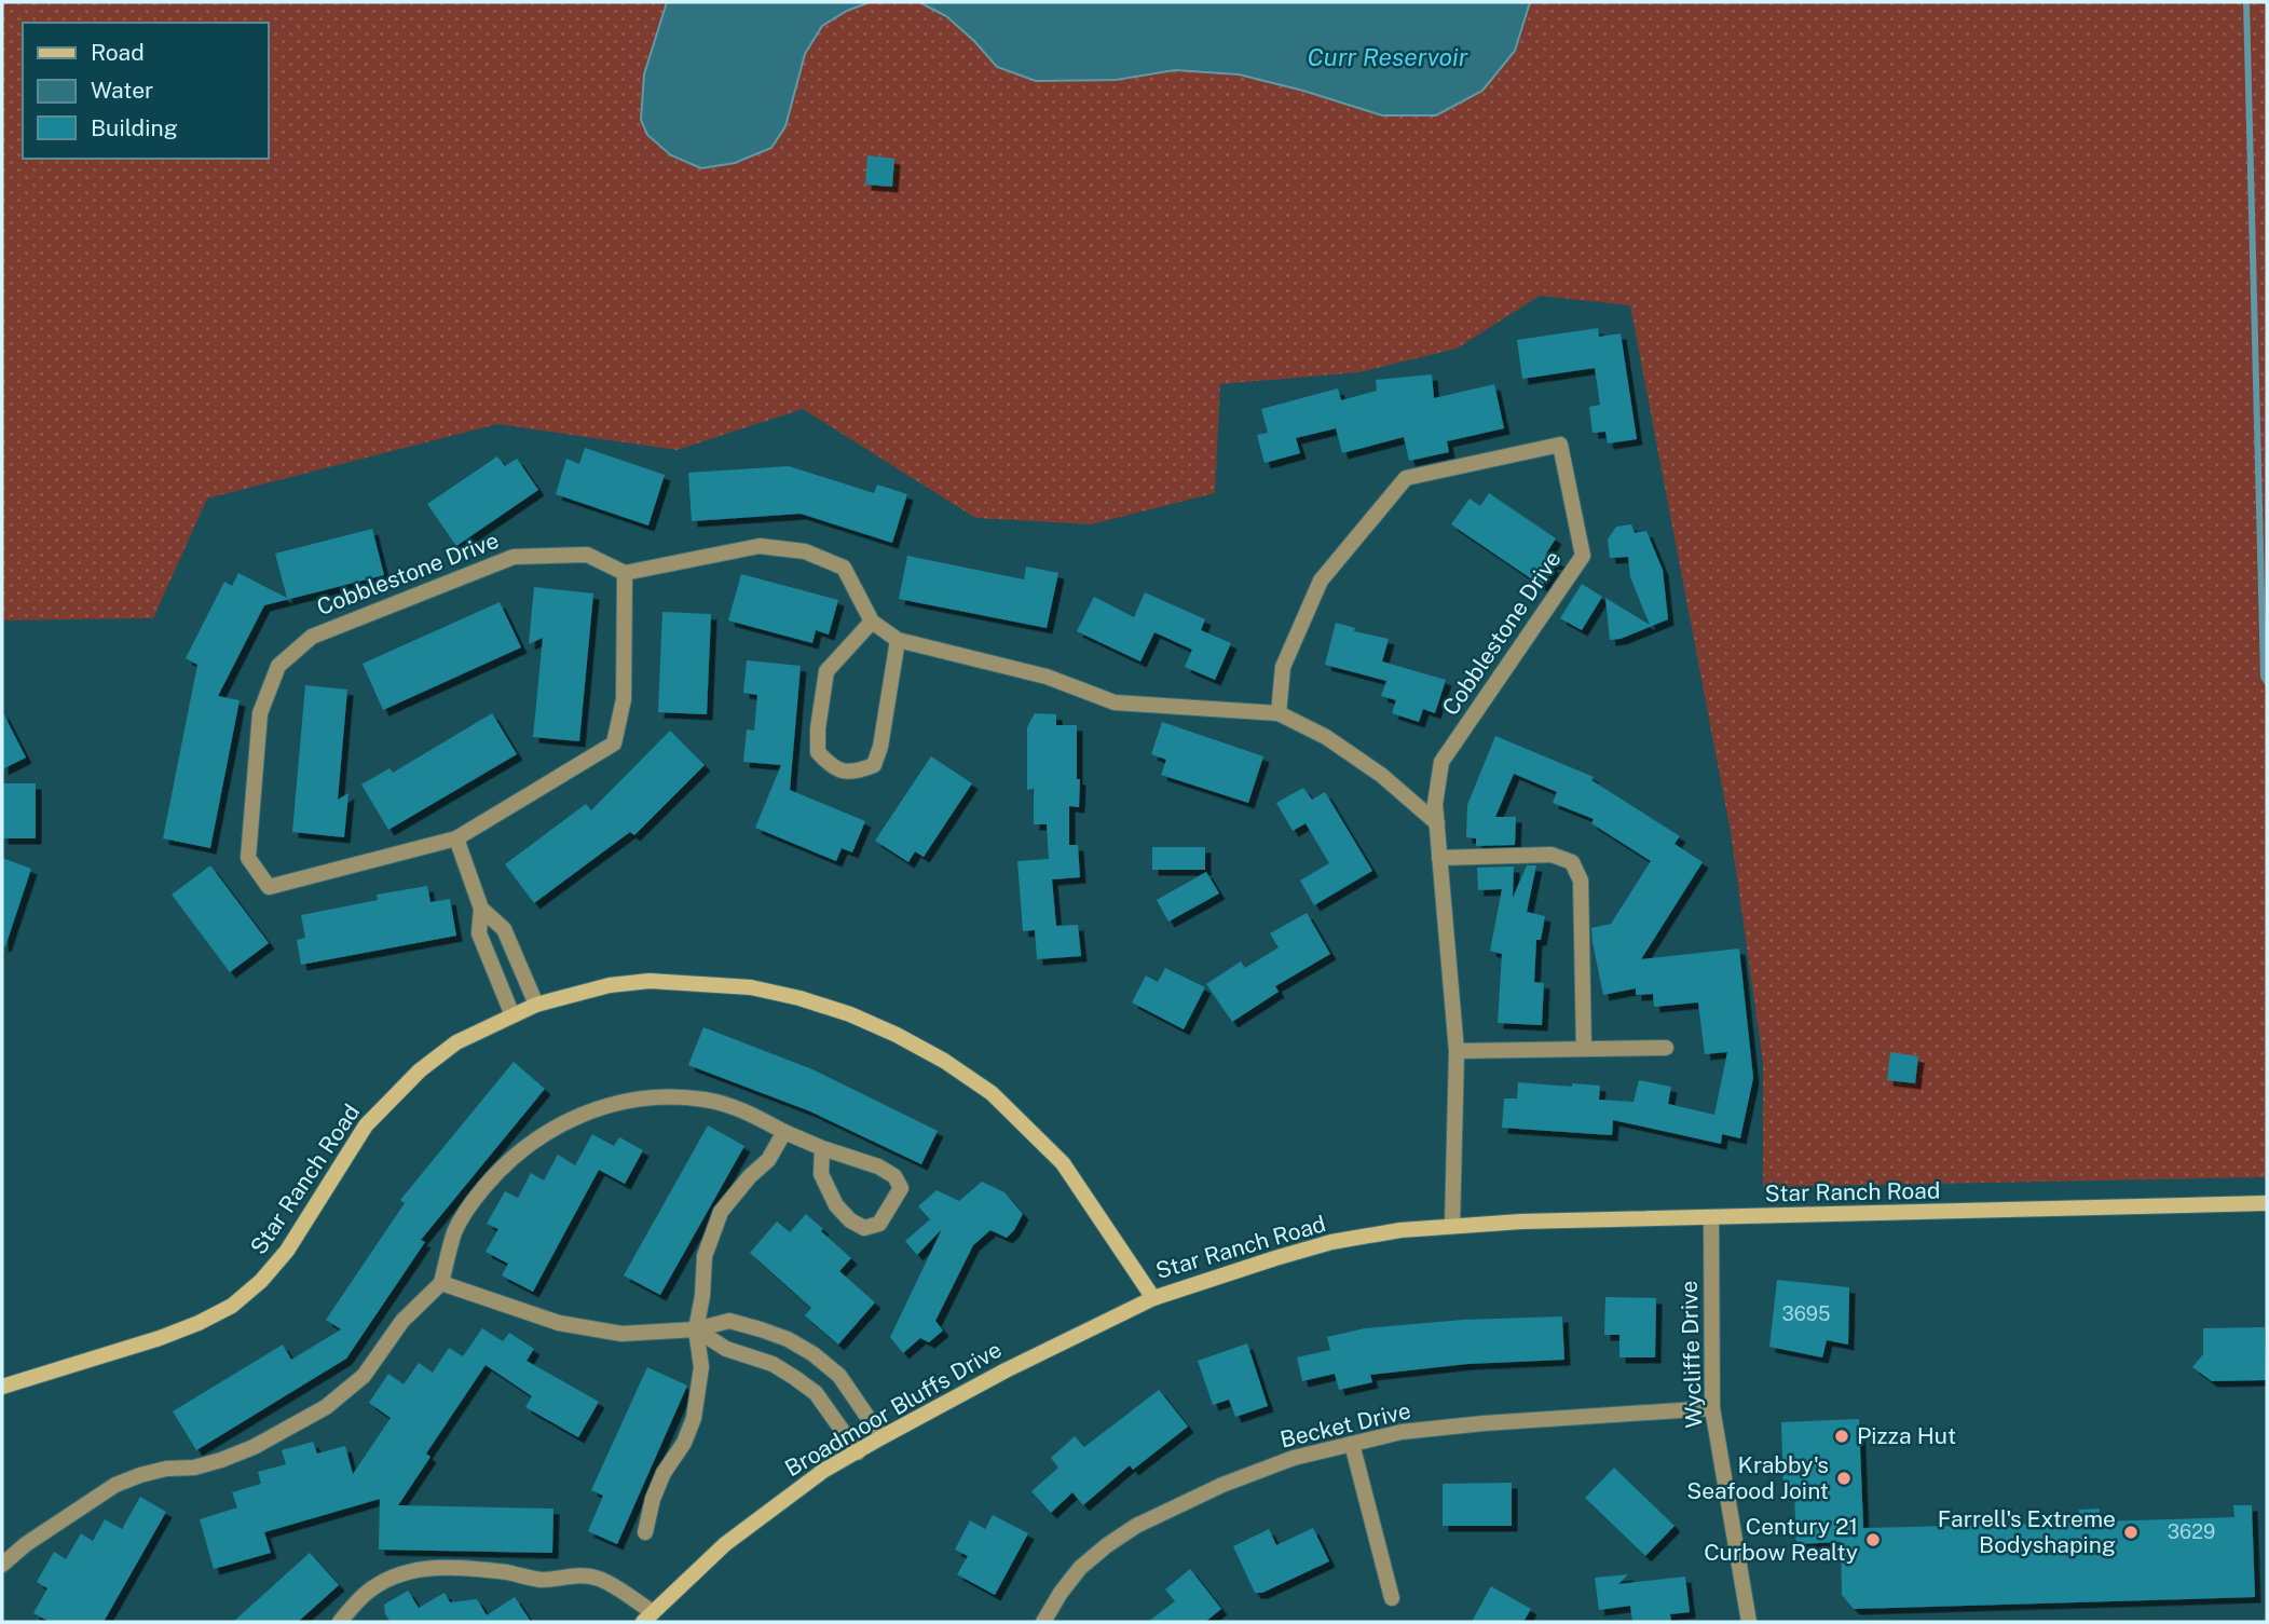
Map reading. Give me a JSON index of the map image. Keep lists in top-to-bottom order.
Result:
{
  "streets": {
    "street": [
      "Cobblestone Drive",
      "Star Ranch Road",
      "Wycliffe Drive",
      "Broadmoor Bluffs Drive",
      "Becket Drive"
    ]
  },
  "crossings": [
    ["Cobblestone Drive", "Star Ranch Road"],
    ["Star Ranch Road", "Wycliffe Drive"],
    ["Star Ranch Road", "Broadmoor Bluffs Drive"],
    ["Wycliffe Drive", "Becket Drive"]
  ],
  "water": ["Curr Reservoir"],
  "places": [
    "Pizza Hut",
    "Krabby's Seafood Joint",
    "Farrell's Extreme Bodyshaping",
    "Century 21 Curbow Realty"
  ],
  "house_numbers": ["3695", "3629"],
  "legend": ["Road", "Water", "Building"]
}
